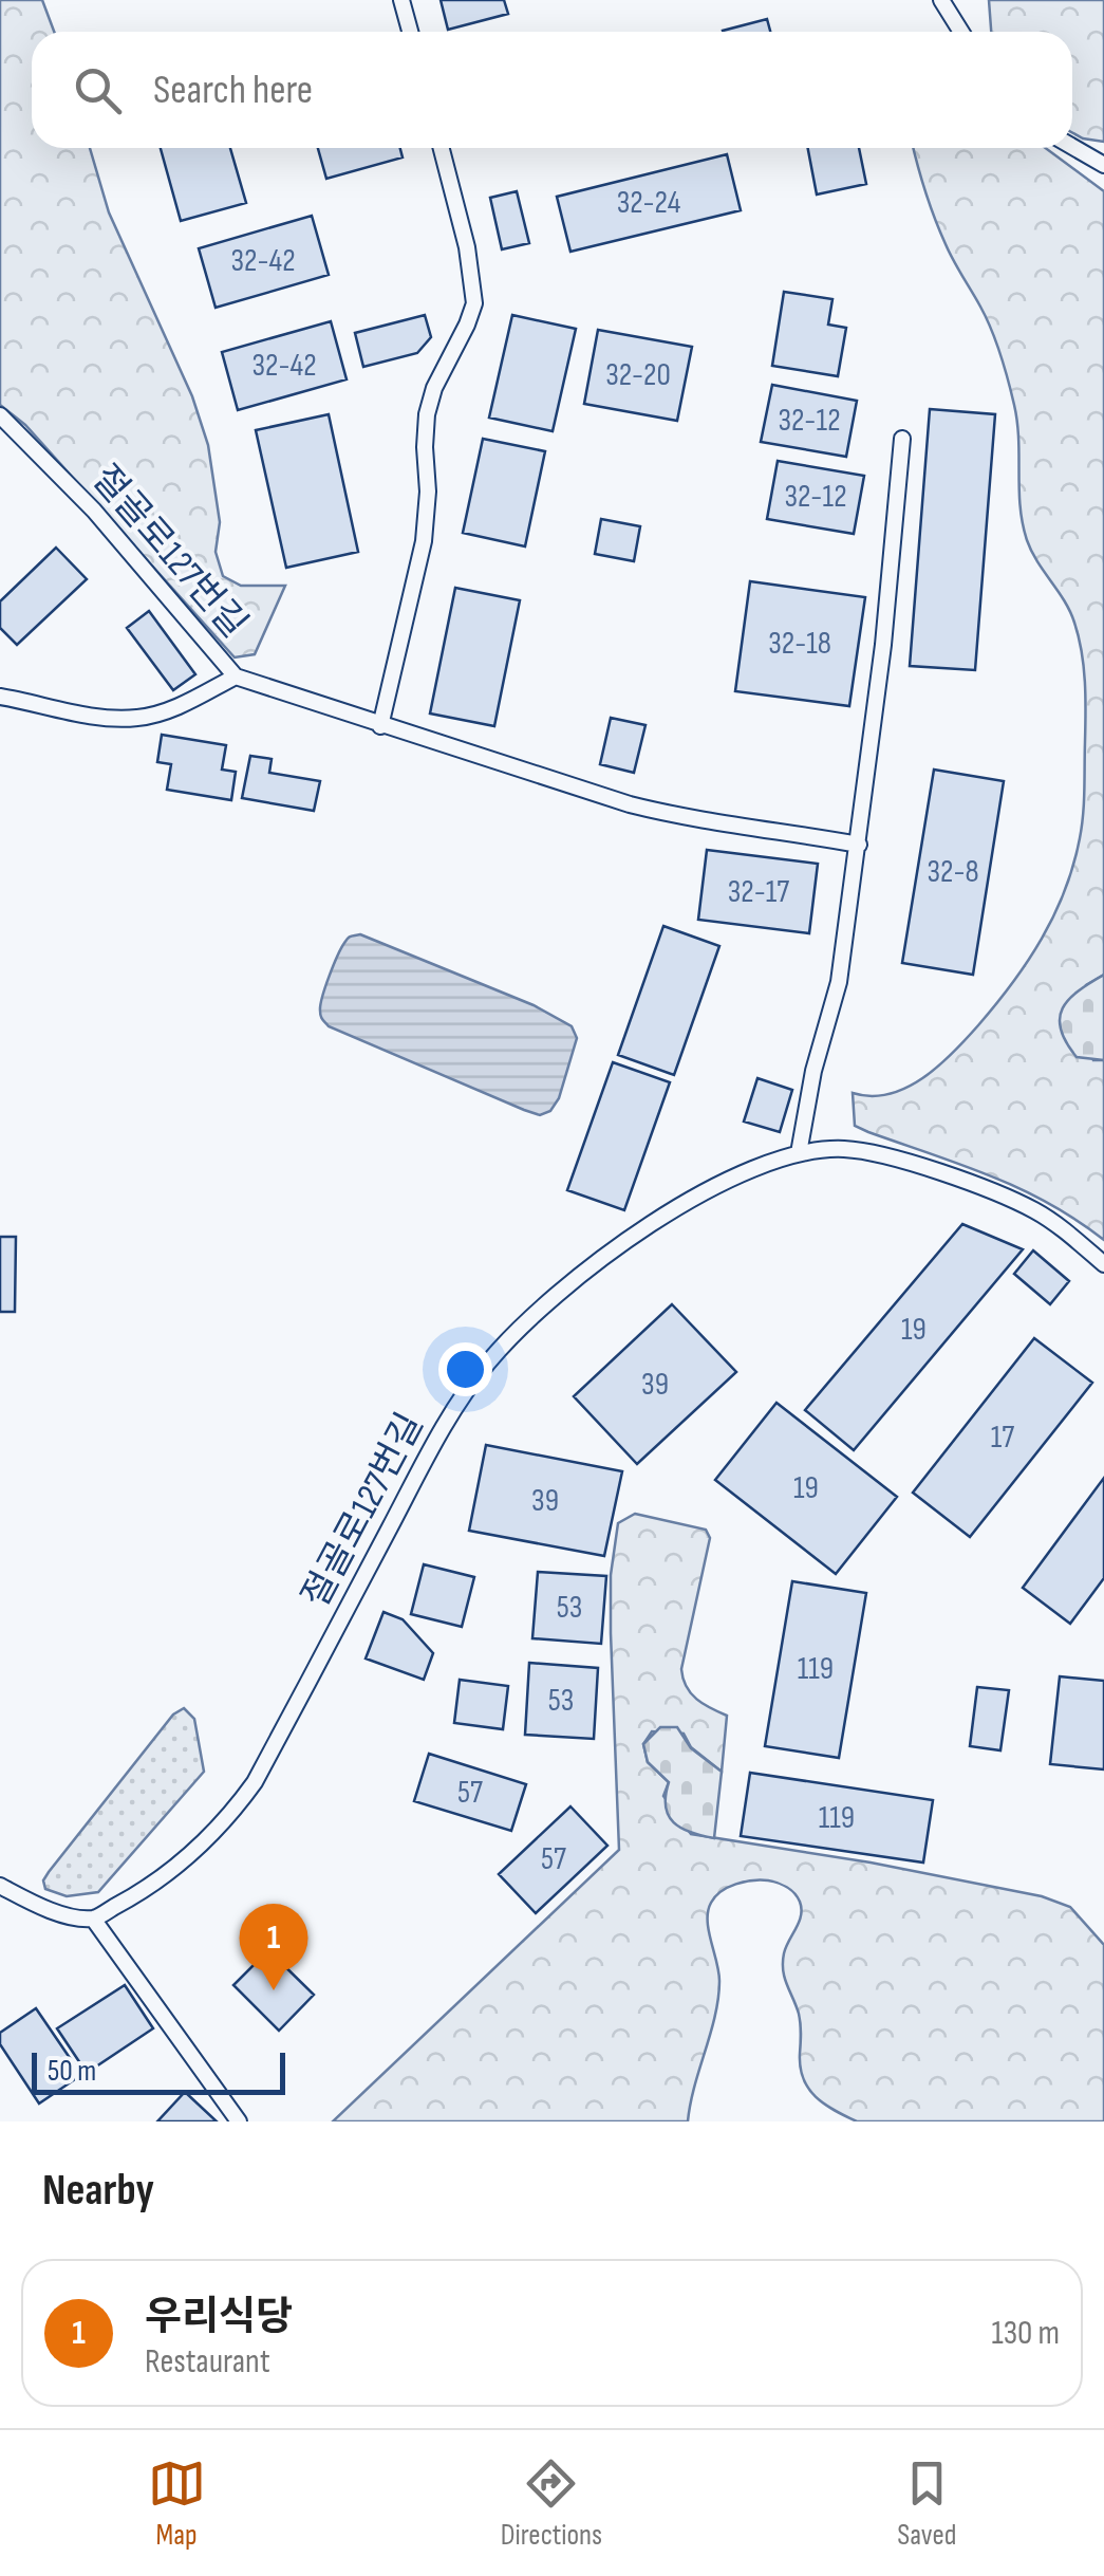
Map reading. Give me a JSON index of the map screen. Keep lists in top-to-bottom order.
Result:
{
  "streets": {
    "lane": ["절골로127번길"]
  },
  "house_numbers": [
    "32-24",
    "32-42",
    "32-42",
    "32-20",
    "32-12",
    "32-12",
    "32-18",
    "32-8",
    "32-17",
    "19",
    "39",
    "17",
    "19",
    "39",
    "53",
    "119",
    "53",
    "57",
    "119",
    "57"
  ],
  "scale_bar": "50 m",
  "page": {
    "search": "Search here",
    "pins": "1",
    "scale": "50 m",
    "heading": "Nearby",
    "list": [
      {
        "mark": "1",
        "name": "우리식당",
        "note": "Restaurant",
        "value": "130 m"
      }
    ],
    "nav": ["Map", "Directions", "Saved"]
  }
}
